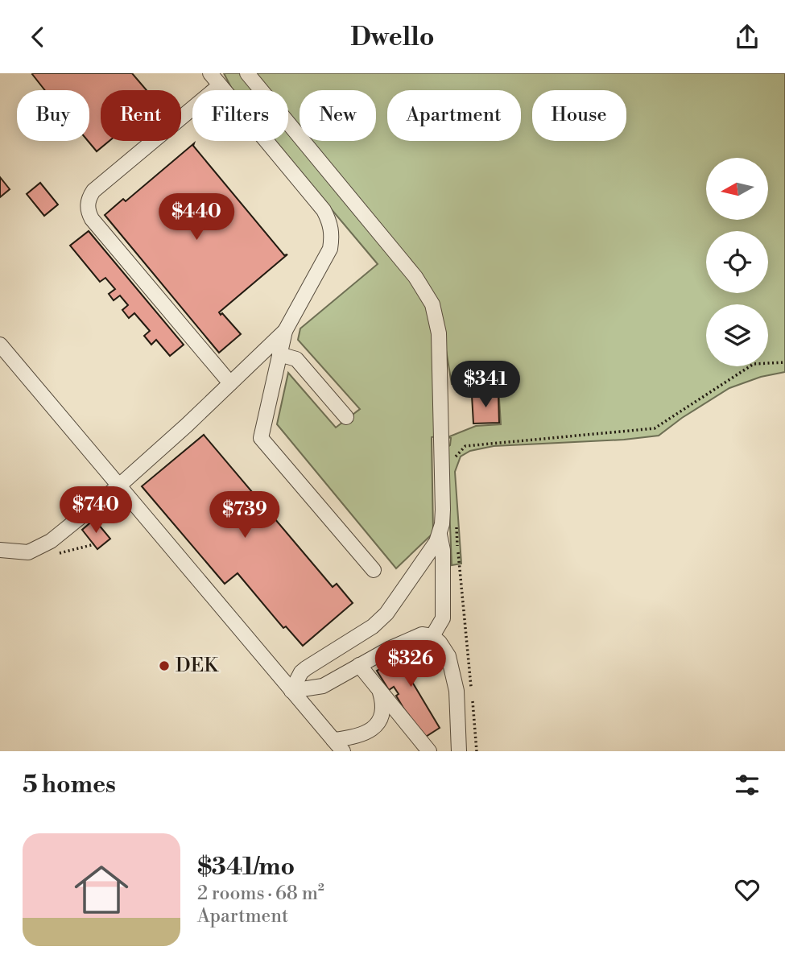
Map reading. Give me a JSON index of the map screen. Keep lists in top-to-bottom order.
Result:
{
  "places": ["DEK"],
  "north": "left",
  "page": {
    "header": "Dwello",
    "chip": [
      "Buy",
      "Rent",
      "Filters",
      "New",
      "Apartment",
      "House"
    ],
    "price": [
      "$440",
      "$341",
      "$740",
      "$739",
      "$326"
    ],
    "heading": "5 homes",
    "list": [
      {
        "name": "$341/mo",
        "note": "2 rooms · 68 m² · Apartment"
      }
    ]
  }
}
